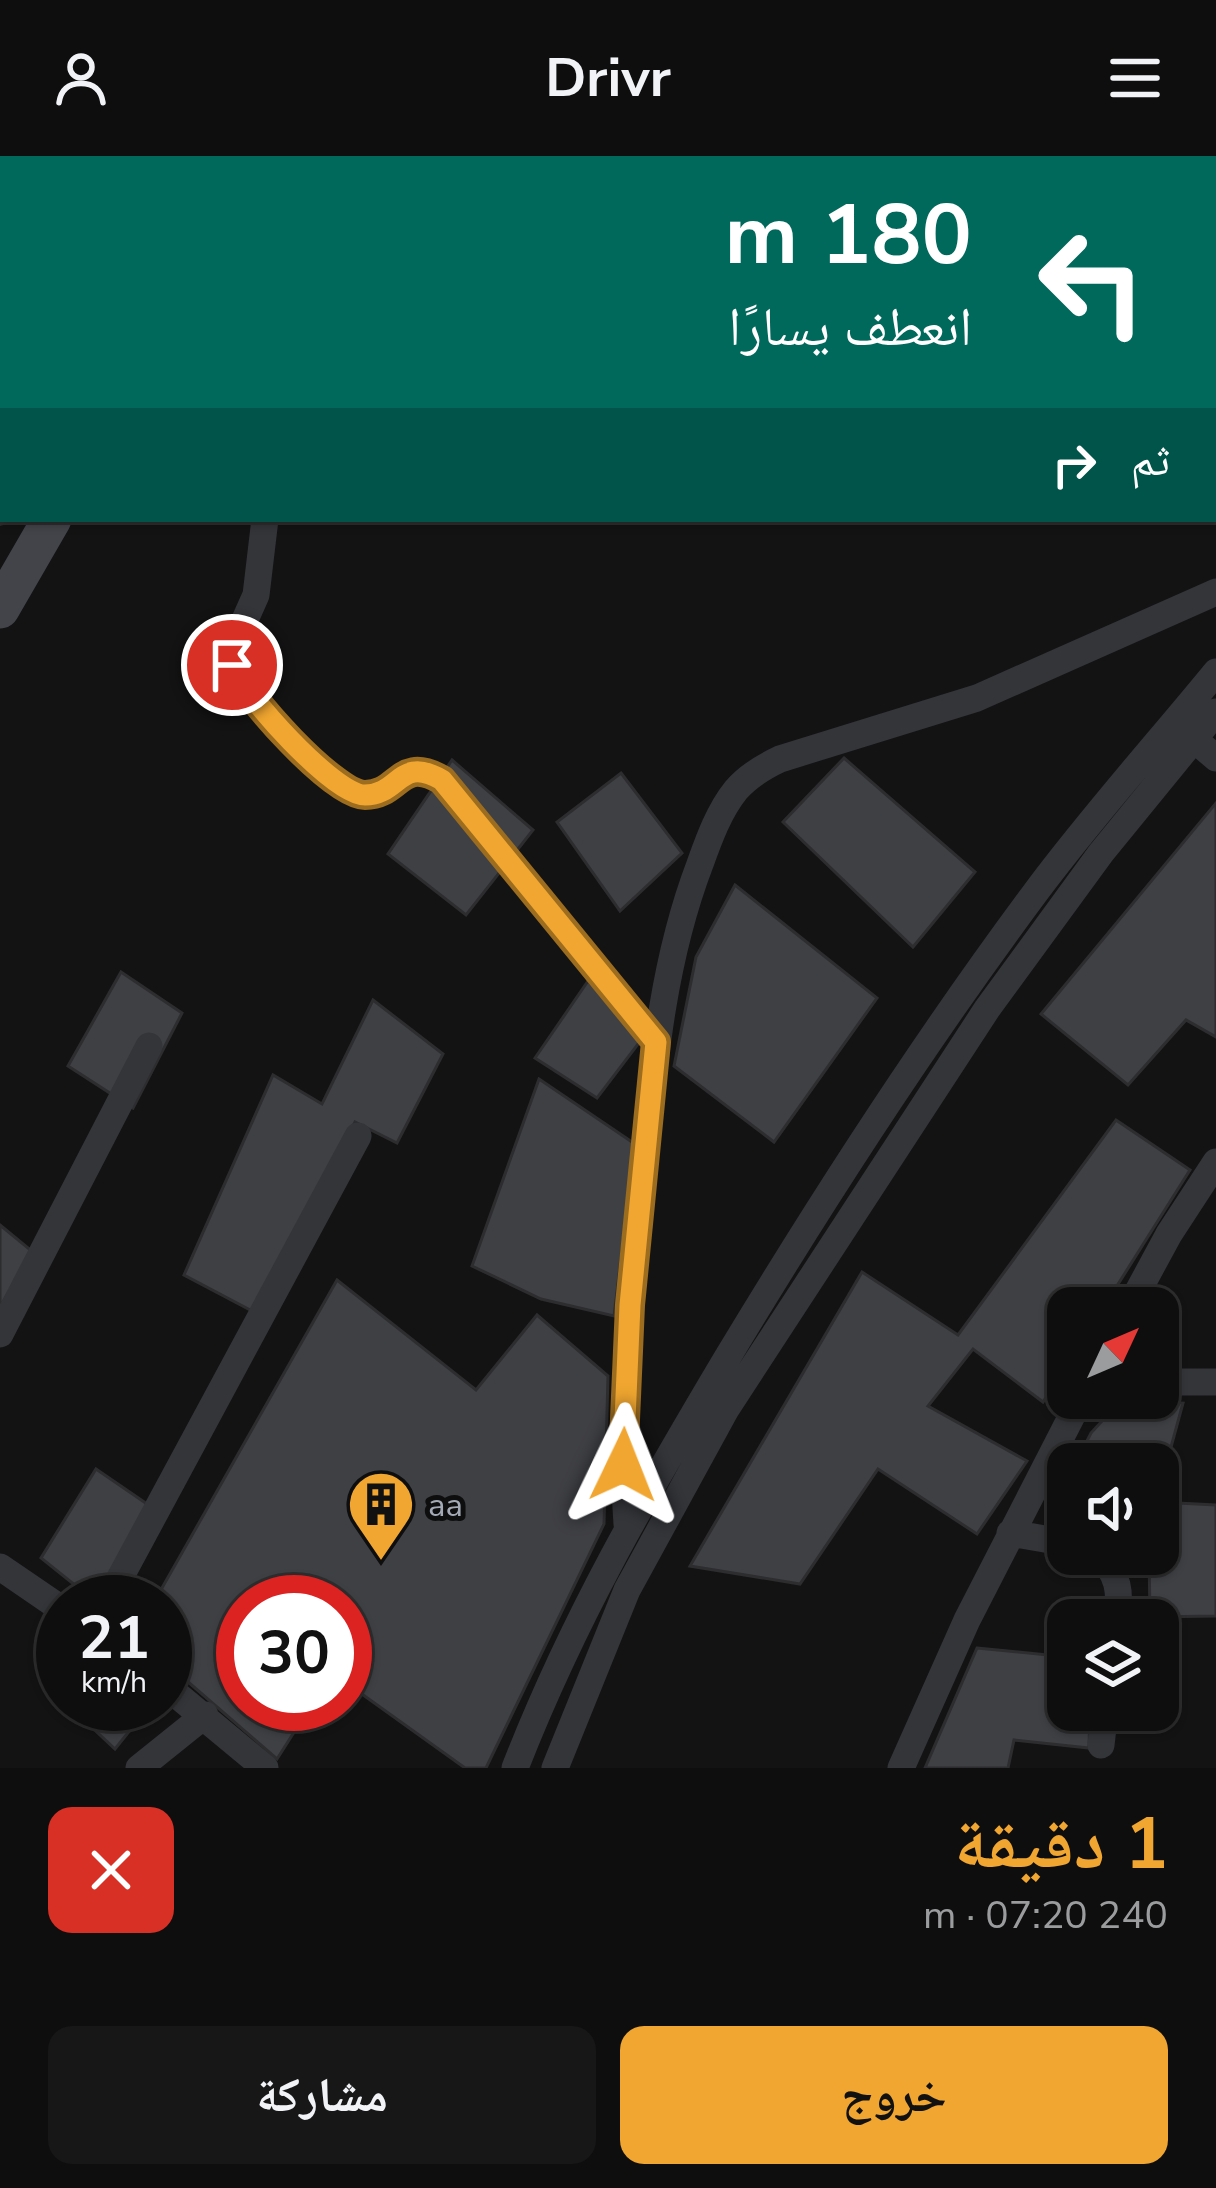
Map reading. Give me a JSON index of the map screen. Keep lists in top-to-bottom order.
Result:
{
  "places": {
    "building": ["aa"]
  },
  "north": "top right",
  "page": {
    "header": "Drivr",
    "turn": ["180 m", "انعطف يسارًا"],
    "then": "ثم",
    "speed": "21 km/h",
    "limit": "30",
    "heading": ["1 دقيقة", "240 m · 07:20"],
    "buttons": ["خروج", "مشاركة"]
  }
}
